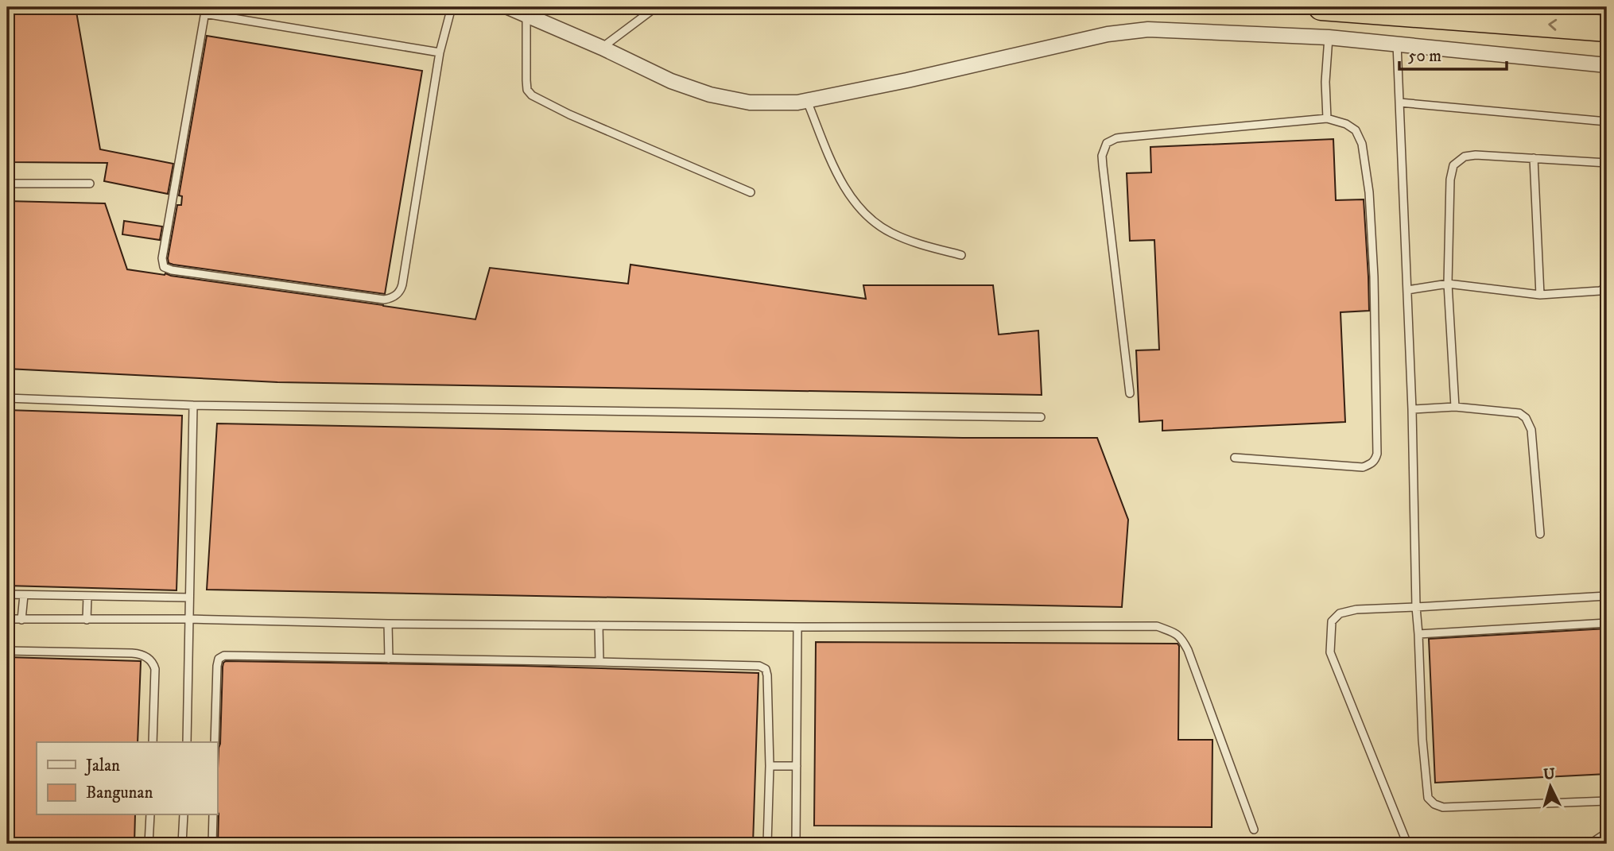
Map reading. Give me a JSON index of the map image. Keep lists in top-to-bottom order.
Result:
{
  "legend": ["Jalan", "Bangunan"],
  "scale_bar": "50 m",
  "north": "top"
}
